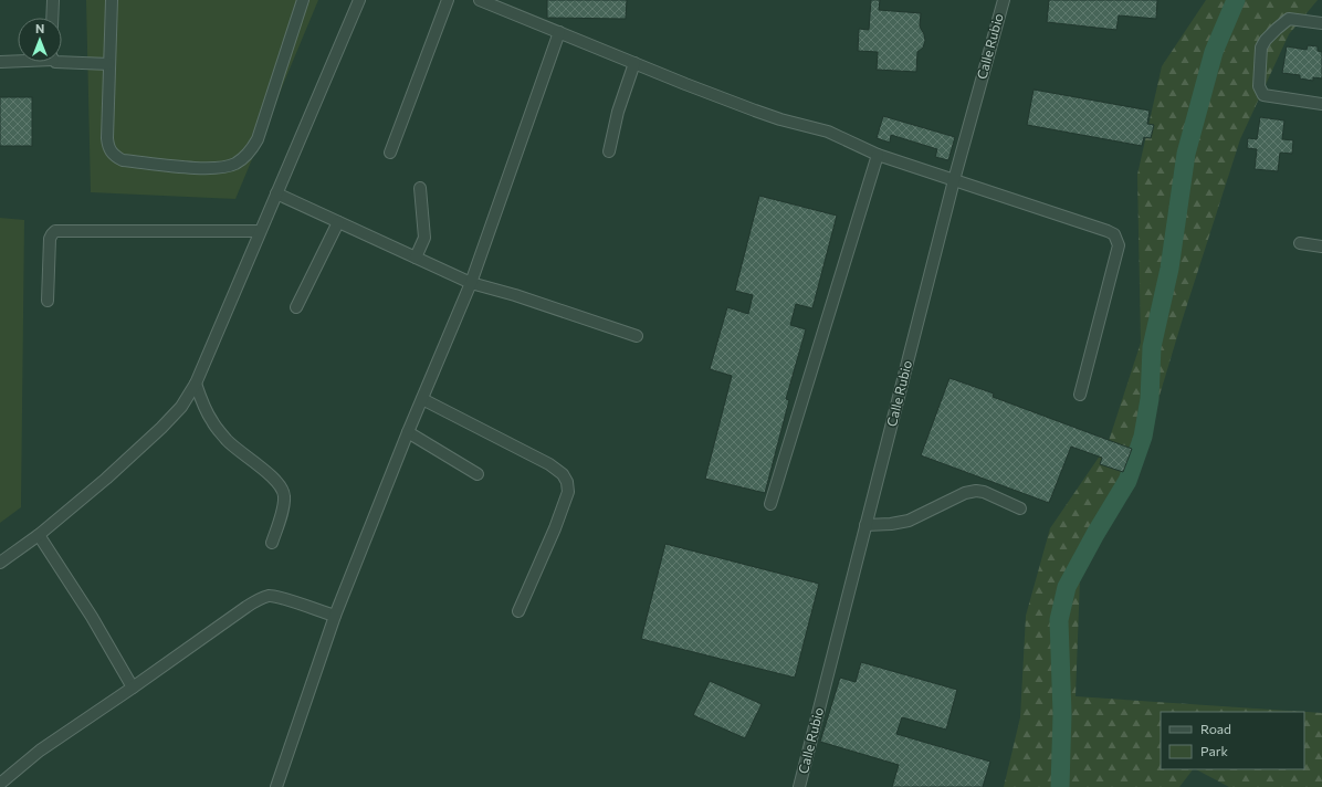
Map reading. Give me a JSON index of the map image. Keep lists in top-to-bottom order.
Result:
{
  "streets": {
    "street": ["Calle Rubio"]
  },
  "legend": ["Road", "Park"],
  "north": "top"
}
